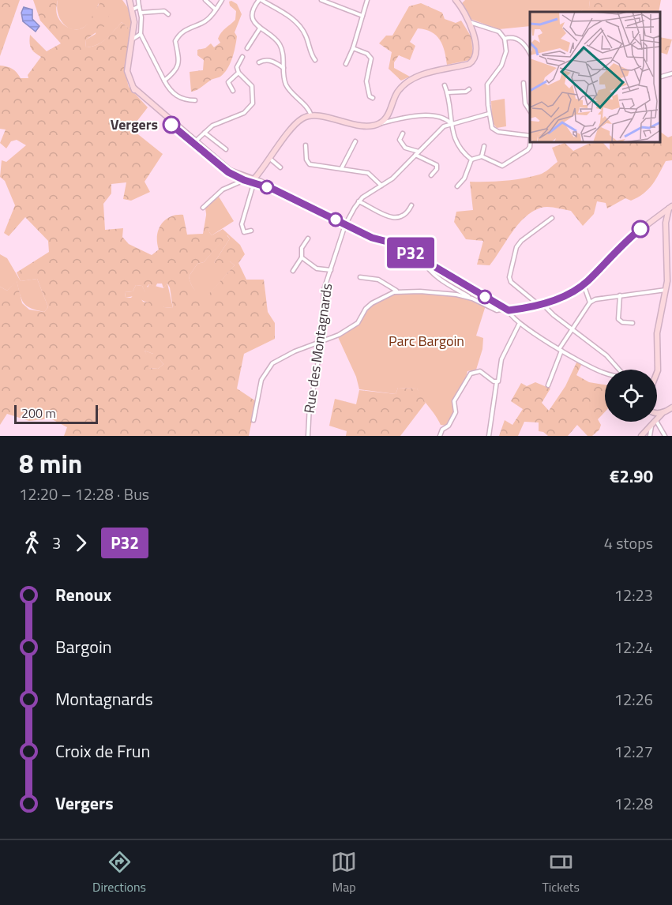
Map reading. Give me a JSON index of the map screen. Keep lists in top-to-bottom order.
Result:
{
  "streets": {
    "street": ["Rue des Montagnards"]
  },
  "parks": ["Parc Bargoin"],
  "places": ["Vergers"],
  "lines": ["bus line P32"],
  "scale_bar": "200 m",
  "page": {
    "on_map": "P32",
    "scale": "200 m",
    "heading": ["8 min", "12:20 – 12:28 · Bus", "€2.90"],
    "legs": ["3", "P32", "4 stops"],
    "list": [
      {
        "name": "Renoux",
        "value": "12:23"
      },
      {
        "name": "Bargoin",
        "value": "12:24"
      },
      {
        "name": "Montagnards",
        "value": "12:26"
      },
      {
        "name": "Croix de Frun",
        "value": "12:27"
      },
      {
        "name": "Vergers",
        "value": "12:28"
      }
    ],
    "tabs": ["Directions", "Map", "Tickets"]
  }
}
